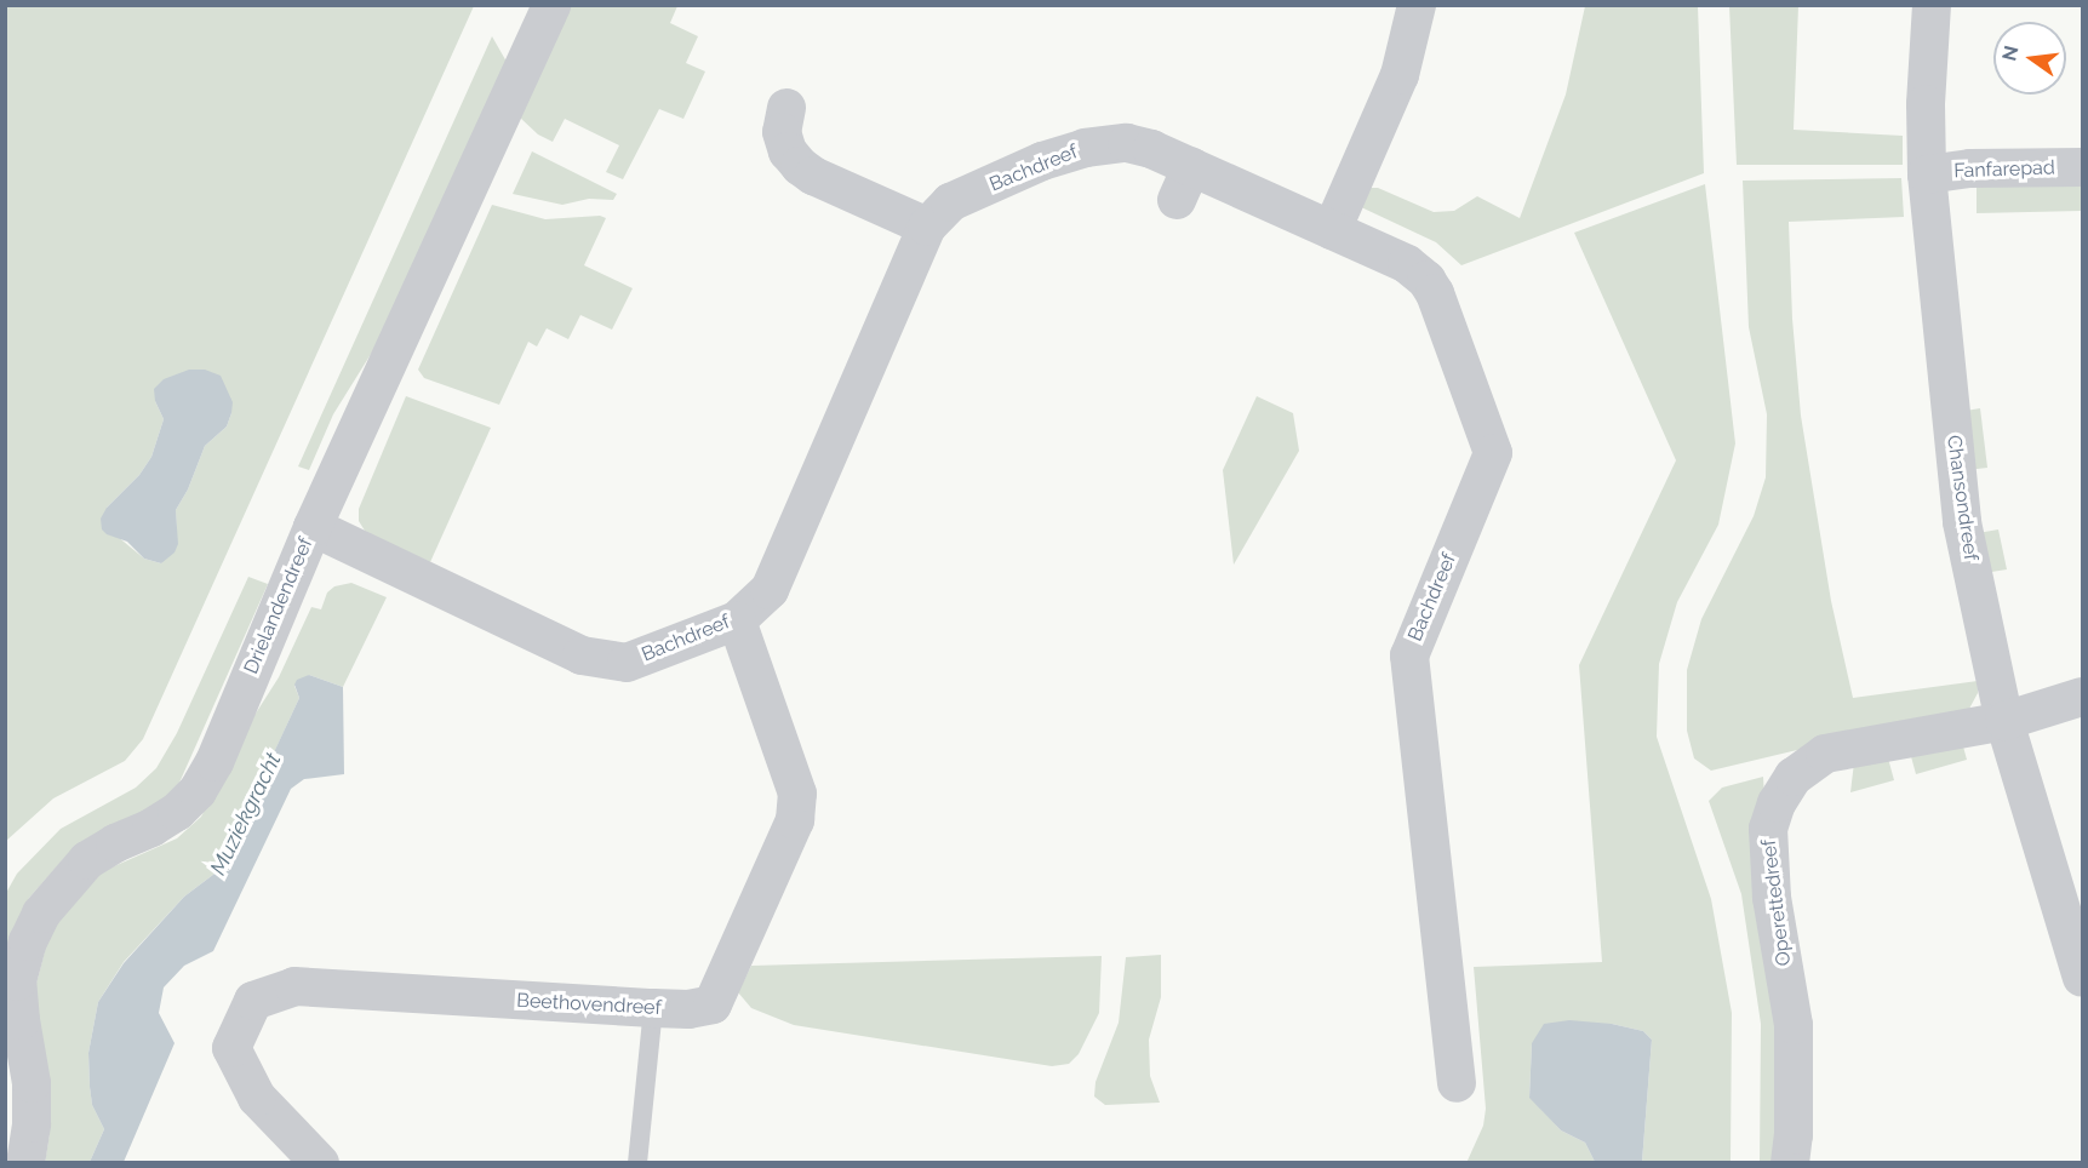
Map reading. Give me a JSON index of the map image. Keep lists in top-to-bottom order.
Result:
{
  "streets": {
    "street": [
      "Bachdreef",
      "Fanfarepad",
      "Chansondreef",
      "Drielandendreef",
      "Operettedreef",
      "Beethovendreef"
    ]
  },
  "crossings": [
    ["Bachdreef", "Drielandendreef"],
    ["Bachdreef", "Beethovendreef"],
    ["Fanfarepad", "Chansondreef"],
    ["Chansondreef", "Operettedreef"]
  ],
  "water": ["Muziekgracht"],
  "north": "left"
}
